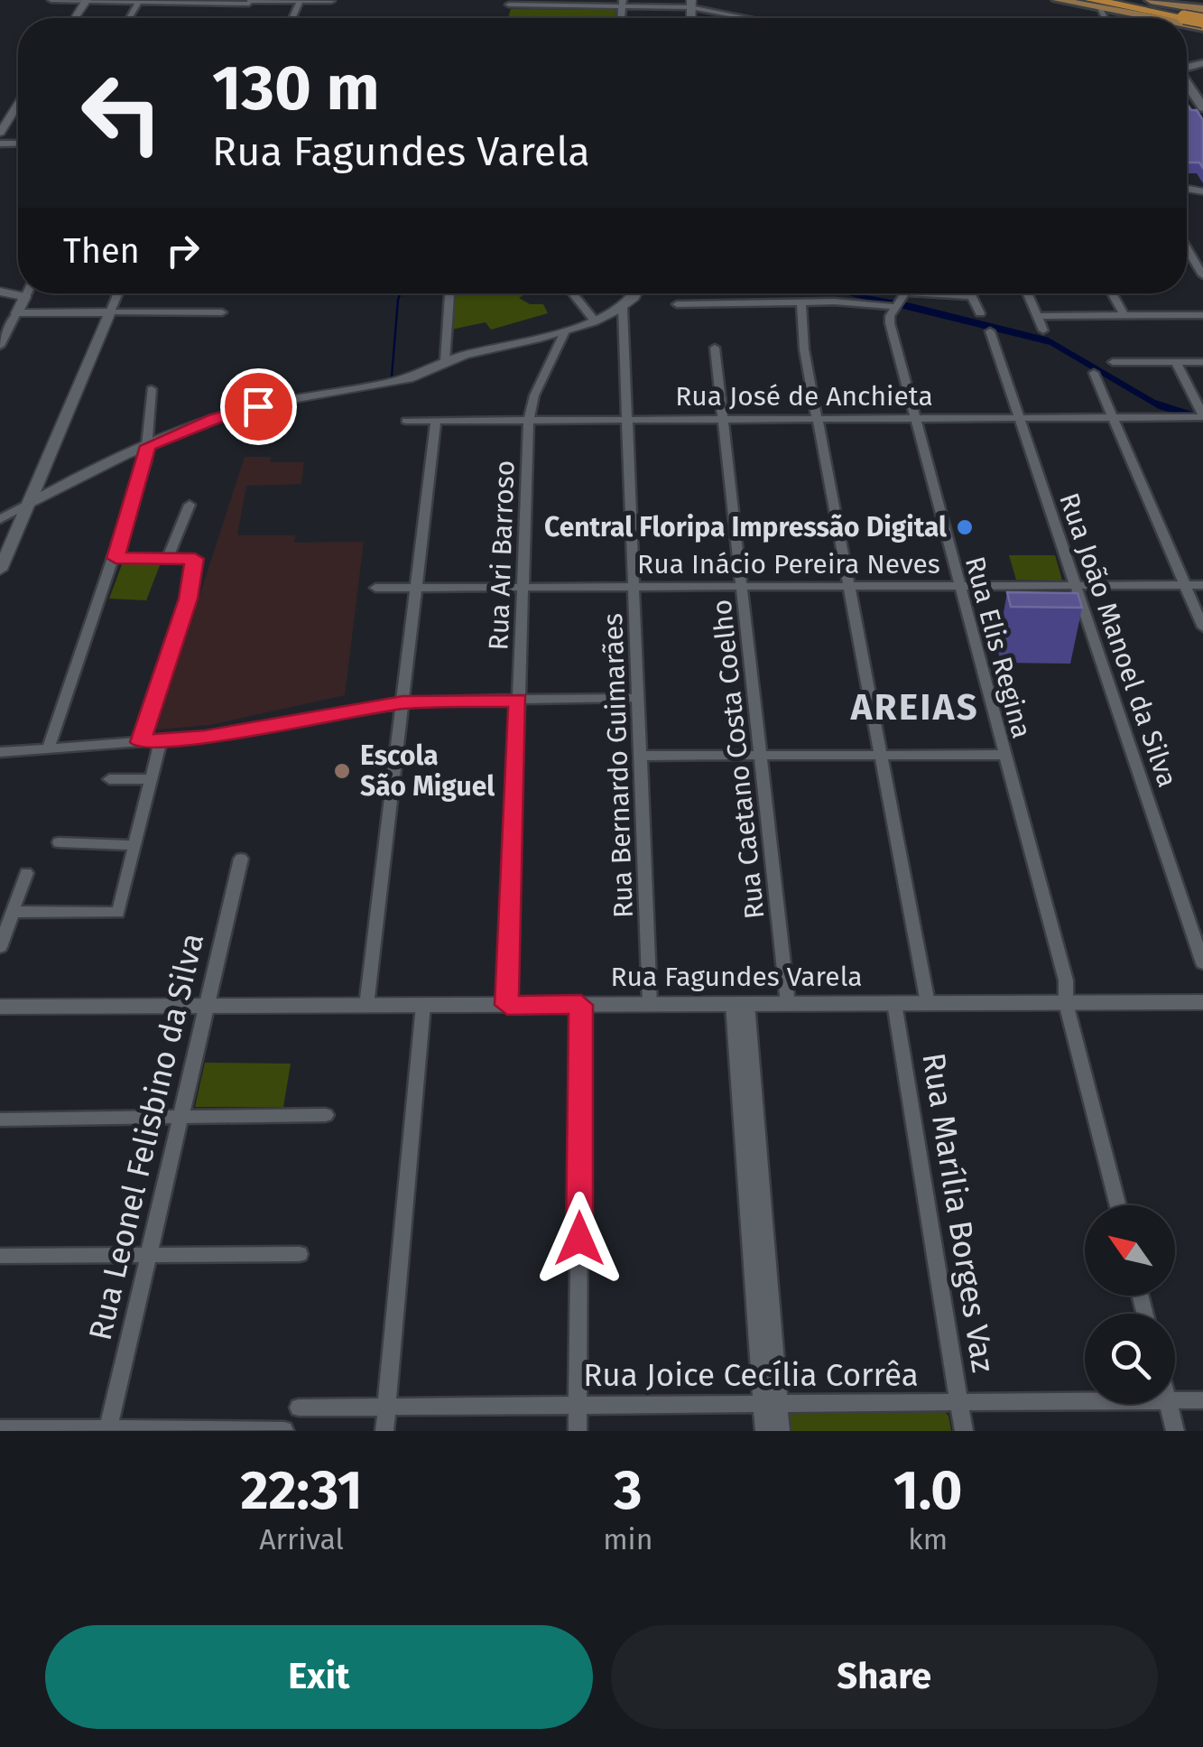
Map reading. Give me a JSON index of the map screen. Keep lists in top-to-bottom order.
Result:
{
  "streets": {
    "street": [
      "Rua José de Anchieta",
      "Rua Ari Barroso",
      "Rua Inácio Pereira Neves",
      "Rua João Manoel da Silva",
      "Rua Elis Regina",
      "Rua Caetano Costa Coelho",
      "Rua Bernardo Guimarães",
      "Rua Fagundes Varela",
      "Rua Leonel Felisbino da Silva",
      "Rua Marília Borges Vaz",
      "Rua Joice Cecília Corrêa"
    ]
  },
  "crossings": [
    ["Rua José de Anchieta", "Rua Ari Barroso"],
    ["Rua José de Anchieta", "Rua João Manoel da Silva"],
    ["Rua José de Anchieta", "Rua Elis Regina"],
    ["Rua José de Anchieta", "Rua Caetano Costa Coelho"],
    ["Rua José de Anchieta", "Rua Bernardo Guimarães"],
    ["Rua Ari Barroso", "Rua Inácio Pereira Neves"],
    ["Rua Ari Barroso", "Rua Fagundes Varela"],
    ["Rua Inácio Pereira Neves", "Rua João Manoel da Silva"],
    ["Rua Inácio Pereira Neves", "Rua Elis Regina"],
    ["Rua Inácio Pereira Neves", "Rua Caetano Costa Coelho"],
    ["Rua Inácio Pereira Neves", "Rua Bernardo Guimarães"],
    ["Rua Elis Regina", "Rua Fagundes Varela"],
    ["Rua Caetano Costa Coelho", "Rua Fagundes Varela"],
    ["Rua Bernardo Guimarães", "Rua Fagundes Varela"],
    ["Rua Fagundes Varela", "Rua Leonel Felisbino da Silva"],
    ["Rua Fagundes Varela", "Rua Marília Borges Vaz"],
    ["Rua Marília Borges Vaz", "Rua Joice Cecília Corrêa"]
  ],
  "districts": ["AREIAS"],
  "places": ["Central Floripa Impressão Digital", "Escola São Miguel"],
  "north": "top left",
  "page": {
    "turn": ["130 m", "Rua Fagundes Varela"],
    "then": "Then",
    "eta": [
      "22:31",
      "Arrival",
      "3",
      "min",
      "1.0",
      "km"
    ],
    "buttons": ["Exit", "Share"]
  }
}
